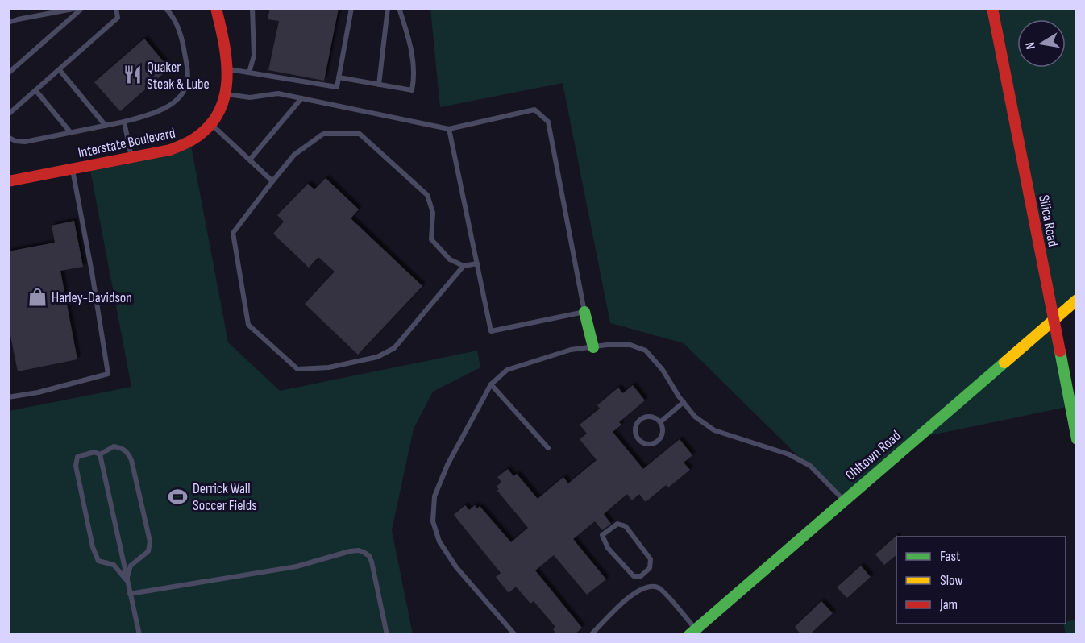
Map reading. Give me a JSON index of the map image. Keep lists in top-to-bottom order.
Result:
{
  "streets": {
    "street": ["Interstate Boulevard", "Silica Road", "Ohltown Road"]
  },
  "crossings": [
    ["Silica Road", "Ohltown Road"]
  ],
  "places": {
    "restaurant": ["Quaker Steak & Lube"],
    "shop": ["Harley-Davidson"],
    "sports": ["Derrick Wall Soccer Fields"]
  },
  "legend": ["Fast", "Slow", "Jam"],
  "north": "left"
}
